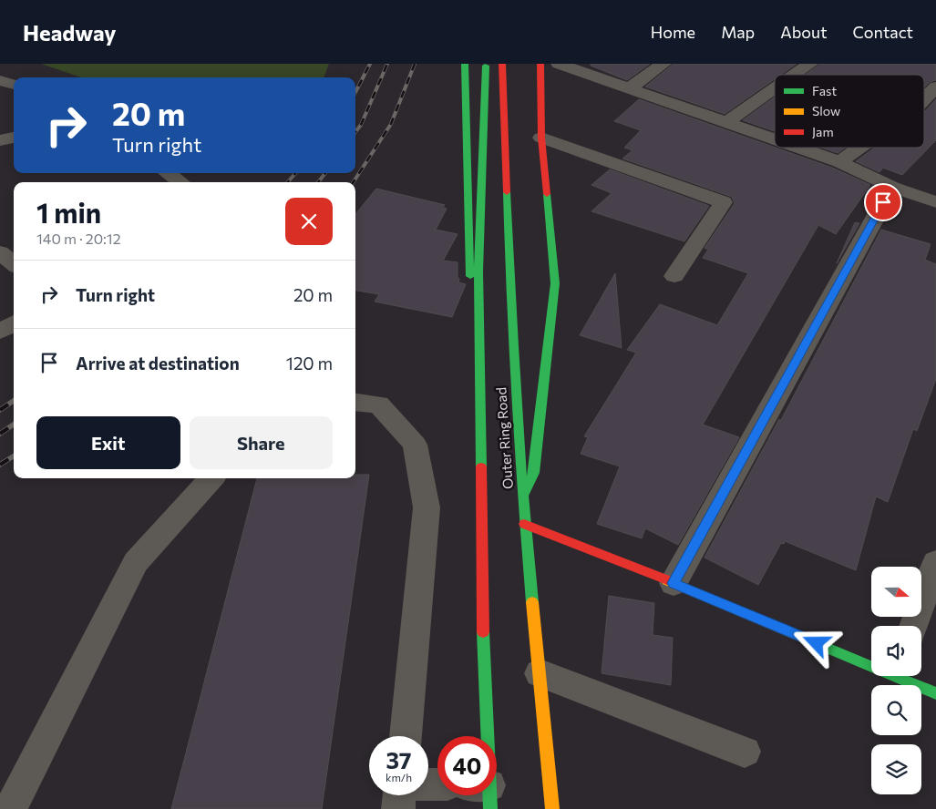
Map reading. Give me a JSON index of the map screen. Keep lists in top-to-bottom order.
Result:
{
  "streets": {
    "main road": ["Outer Ring Road"]
  },
  "legend": ["Fast", "Slow", "Jam"],
  "north": "right",
  "page": {
    "header": "Headway",
    "nav": [
      "Home",
      "Map",
      "About",
      "Contact"
    ],
    "turn": ["20 m", "Turn right"],
    "heading": ["1 min", "140 m · 20:12"],
    "list": [
      {
        "name": "Turn right",
        "value": "20 m"
      },
      {
        "name": "Arrive at destination",
        "value": "120 m"
      }
    ],
    "buttons": ["Exit", "Share"],
    "speed": "37 km/h",
    "limit": "40"
  }
}
